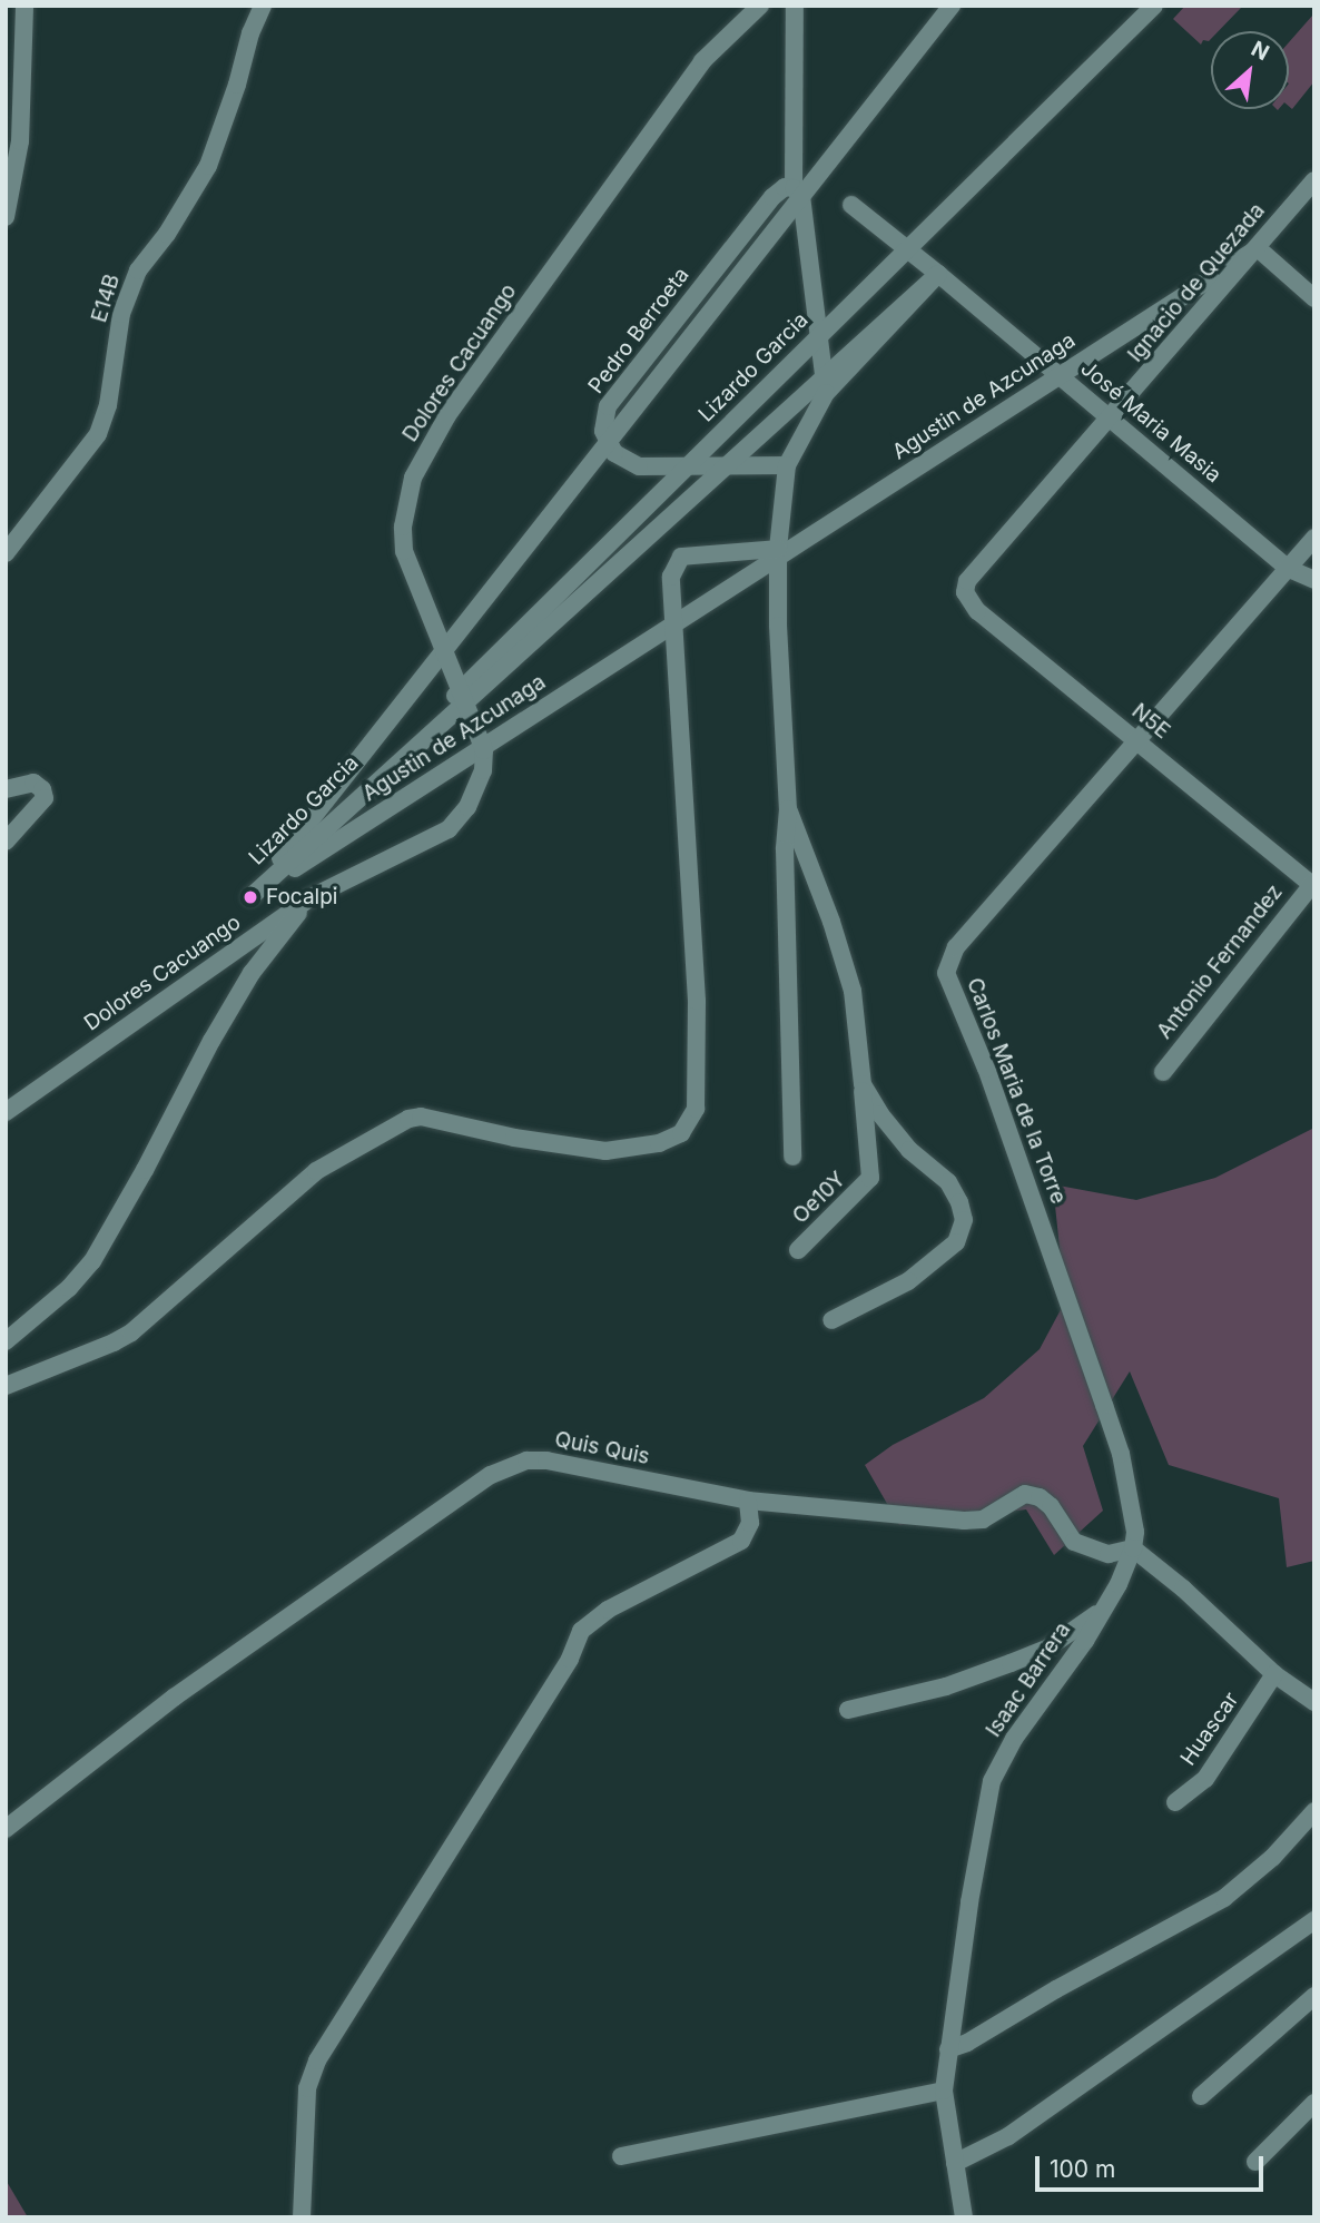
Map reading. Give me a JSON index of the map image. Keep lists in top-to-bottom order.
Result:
{
  "streets": {
    "street": [
      "Ignacio de Quezada",
      "E14B",
      "Pedro Berroeta",
      "Dolores Cacuango",
      "Lizardo Garcia",
      "Agustin de Azcunaga",
      "José Maria Masia",
      "N5E",
      "Antonio Fernandez",
      "Carlos Maria de la Torre",
      "Oe10Y",
      "Quis Quis",
      "Isaac Barrera",
      "Huascar"
    ]
  },
  "crossings": [
    ["Ignacio de Quezada", "Agustin de Azcunaga"],
    ["Ignacio de Quezada", "José Maria Masia"],
    ["Ignacio de Quezada", "N5E"],
    ["Pedro Berroeta", "Agustin de Azcunaga"],
    ["Dolores Cacuango", "Lizardo Garcia"],
    ["Dolores Cacuango", "Agustin de Azcunaga"],
    ["Lizardo Garcia", "Agustin de Azcunaga"],
    ["Lizardo Garcia", "José Maria Masia"],
    ["Lizardo Garcia", "Oe10Y"],
    ["Agustin de Azcunaga", "José Maria Masia"],
    ["José Maria Masia", "Carlos Maria de la Torre"],
    ["N5E", "Antonio Fernandez"],
    ["N5E", "Carlos Maria de la Torre"],
    ["Carlos Maria de la Torre", "Quis Quis"],
    ["Carlos Maria de la Torre", "Isaac Barrera"],
    ["Quis Quis", "Isaac Barrera"]
  ],
  "places": ["Focalpi"],
  "scale_bar": "100 m",
  "north": "top right"
}
